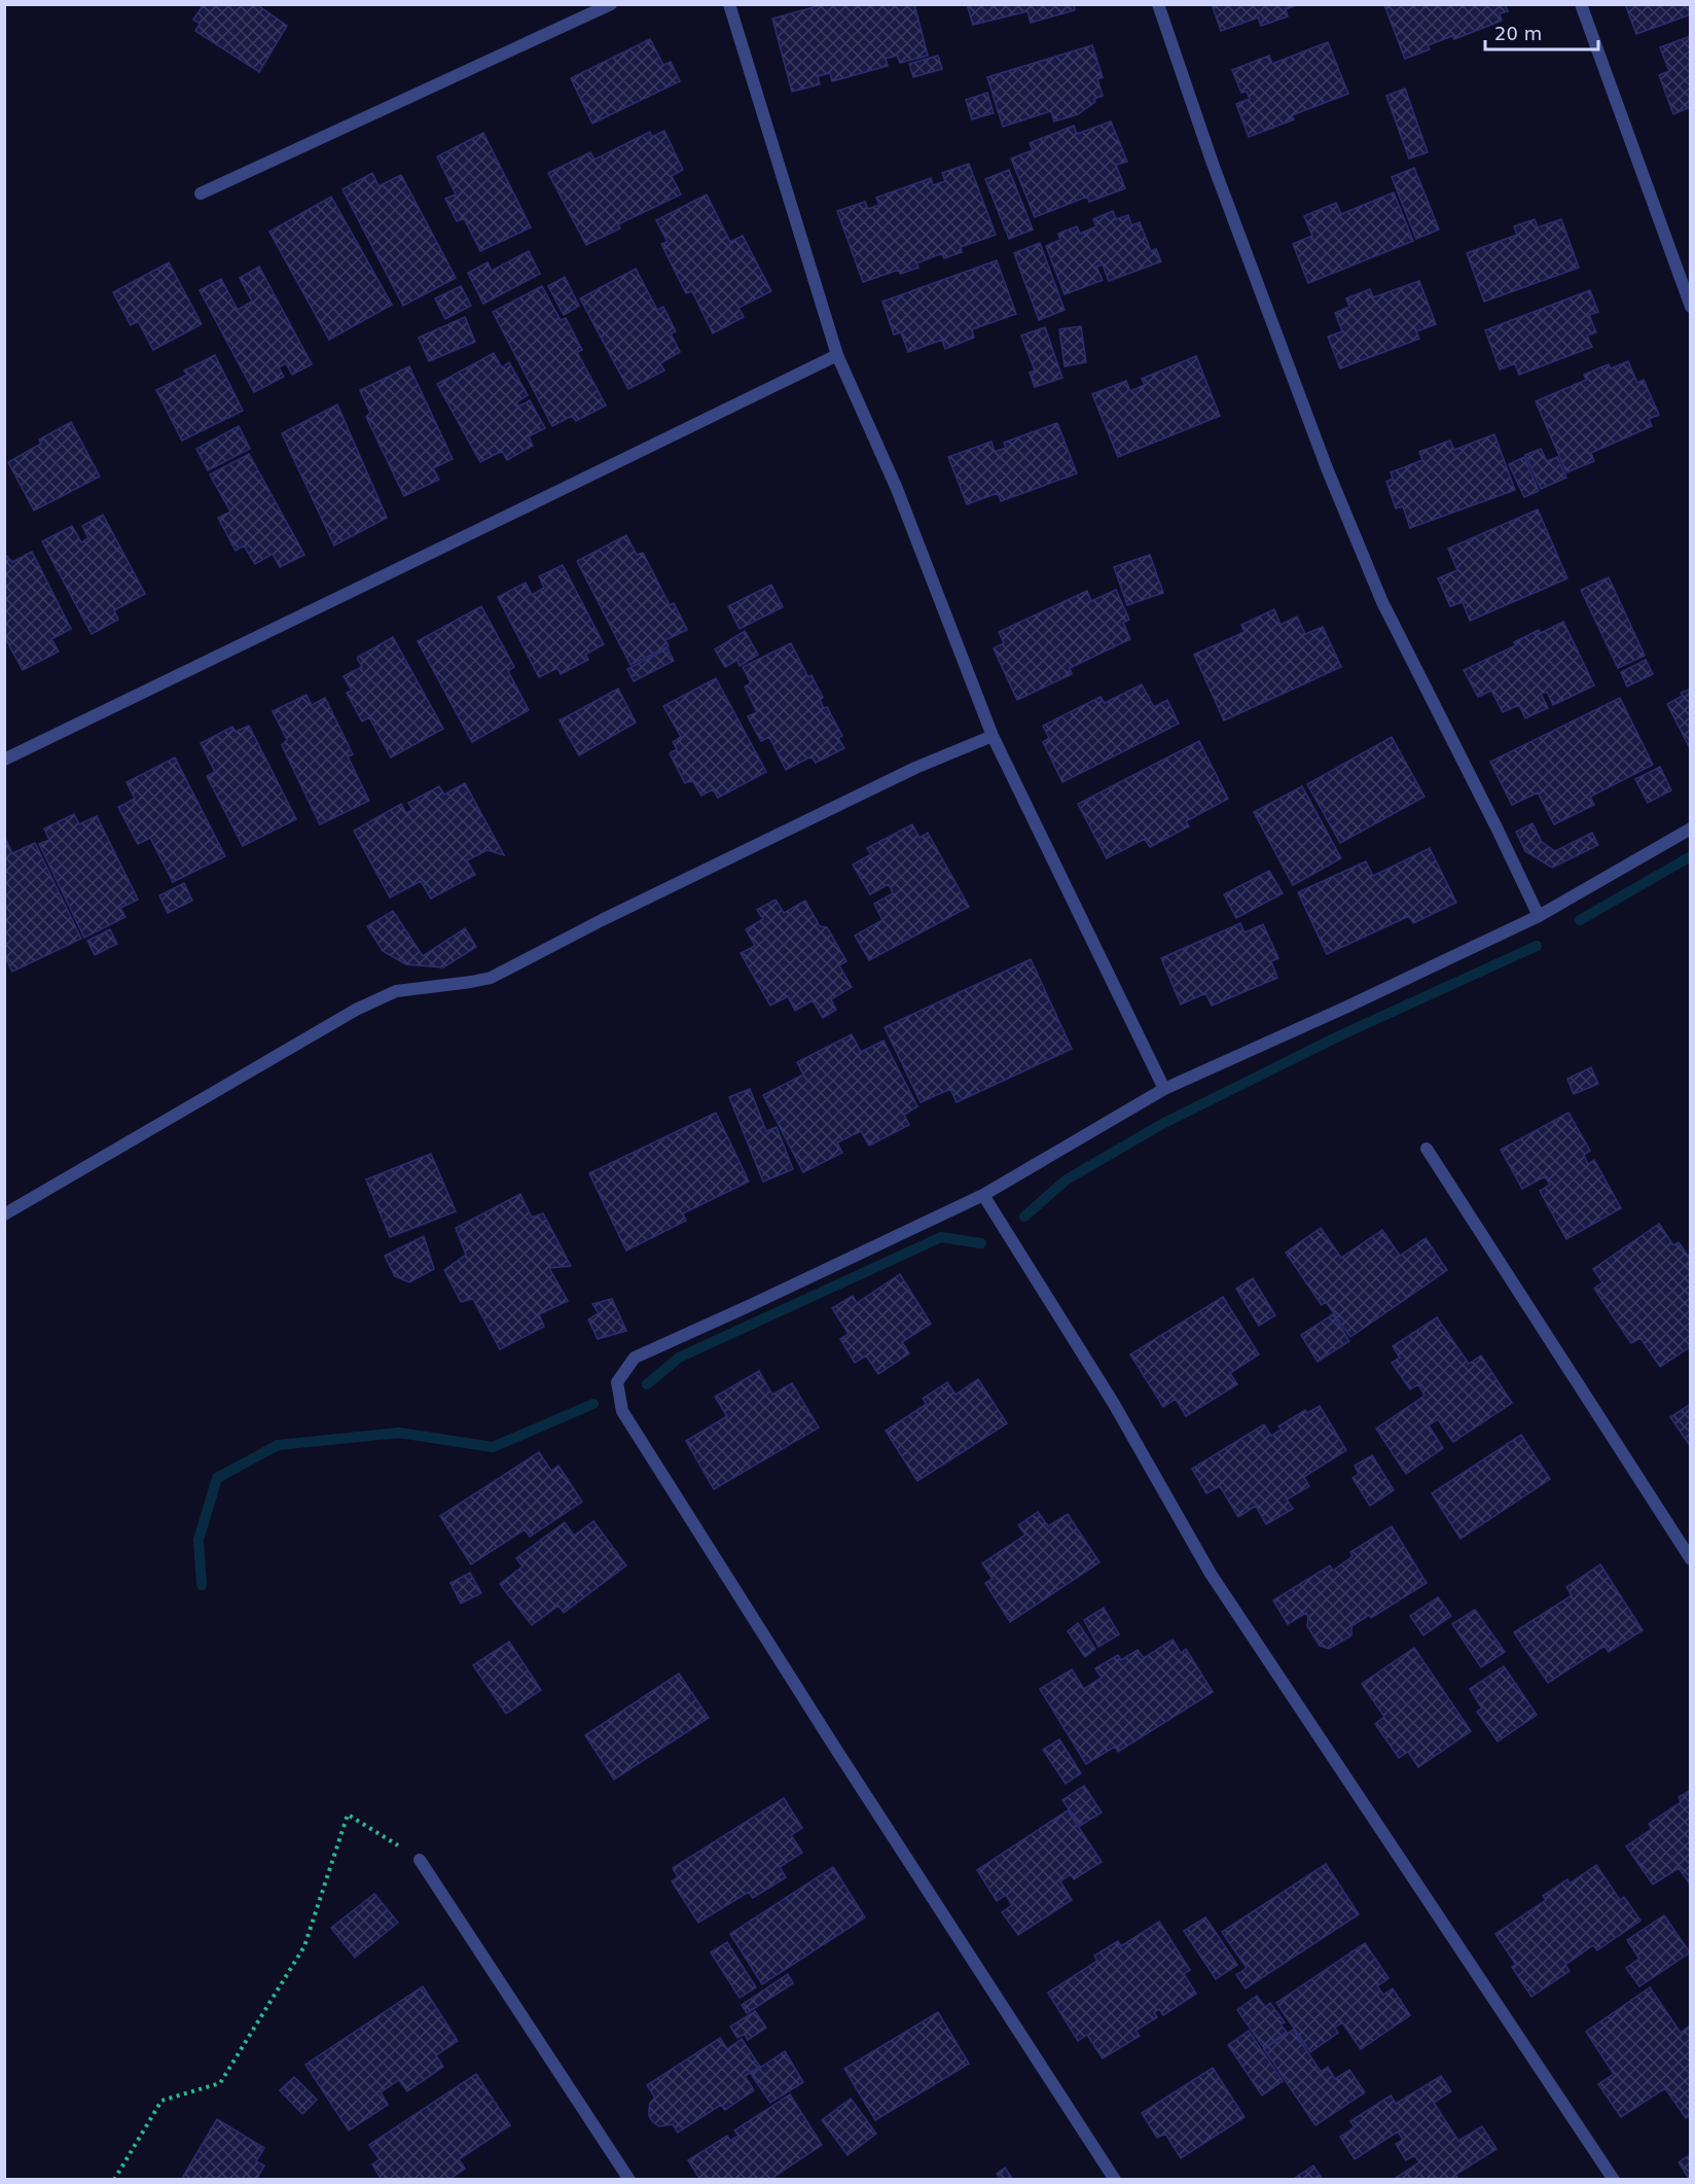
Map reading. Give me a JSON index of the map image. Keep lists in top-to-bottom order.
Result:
{
  "scale_bar": "20 m"
}
